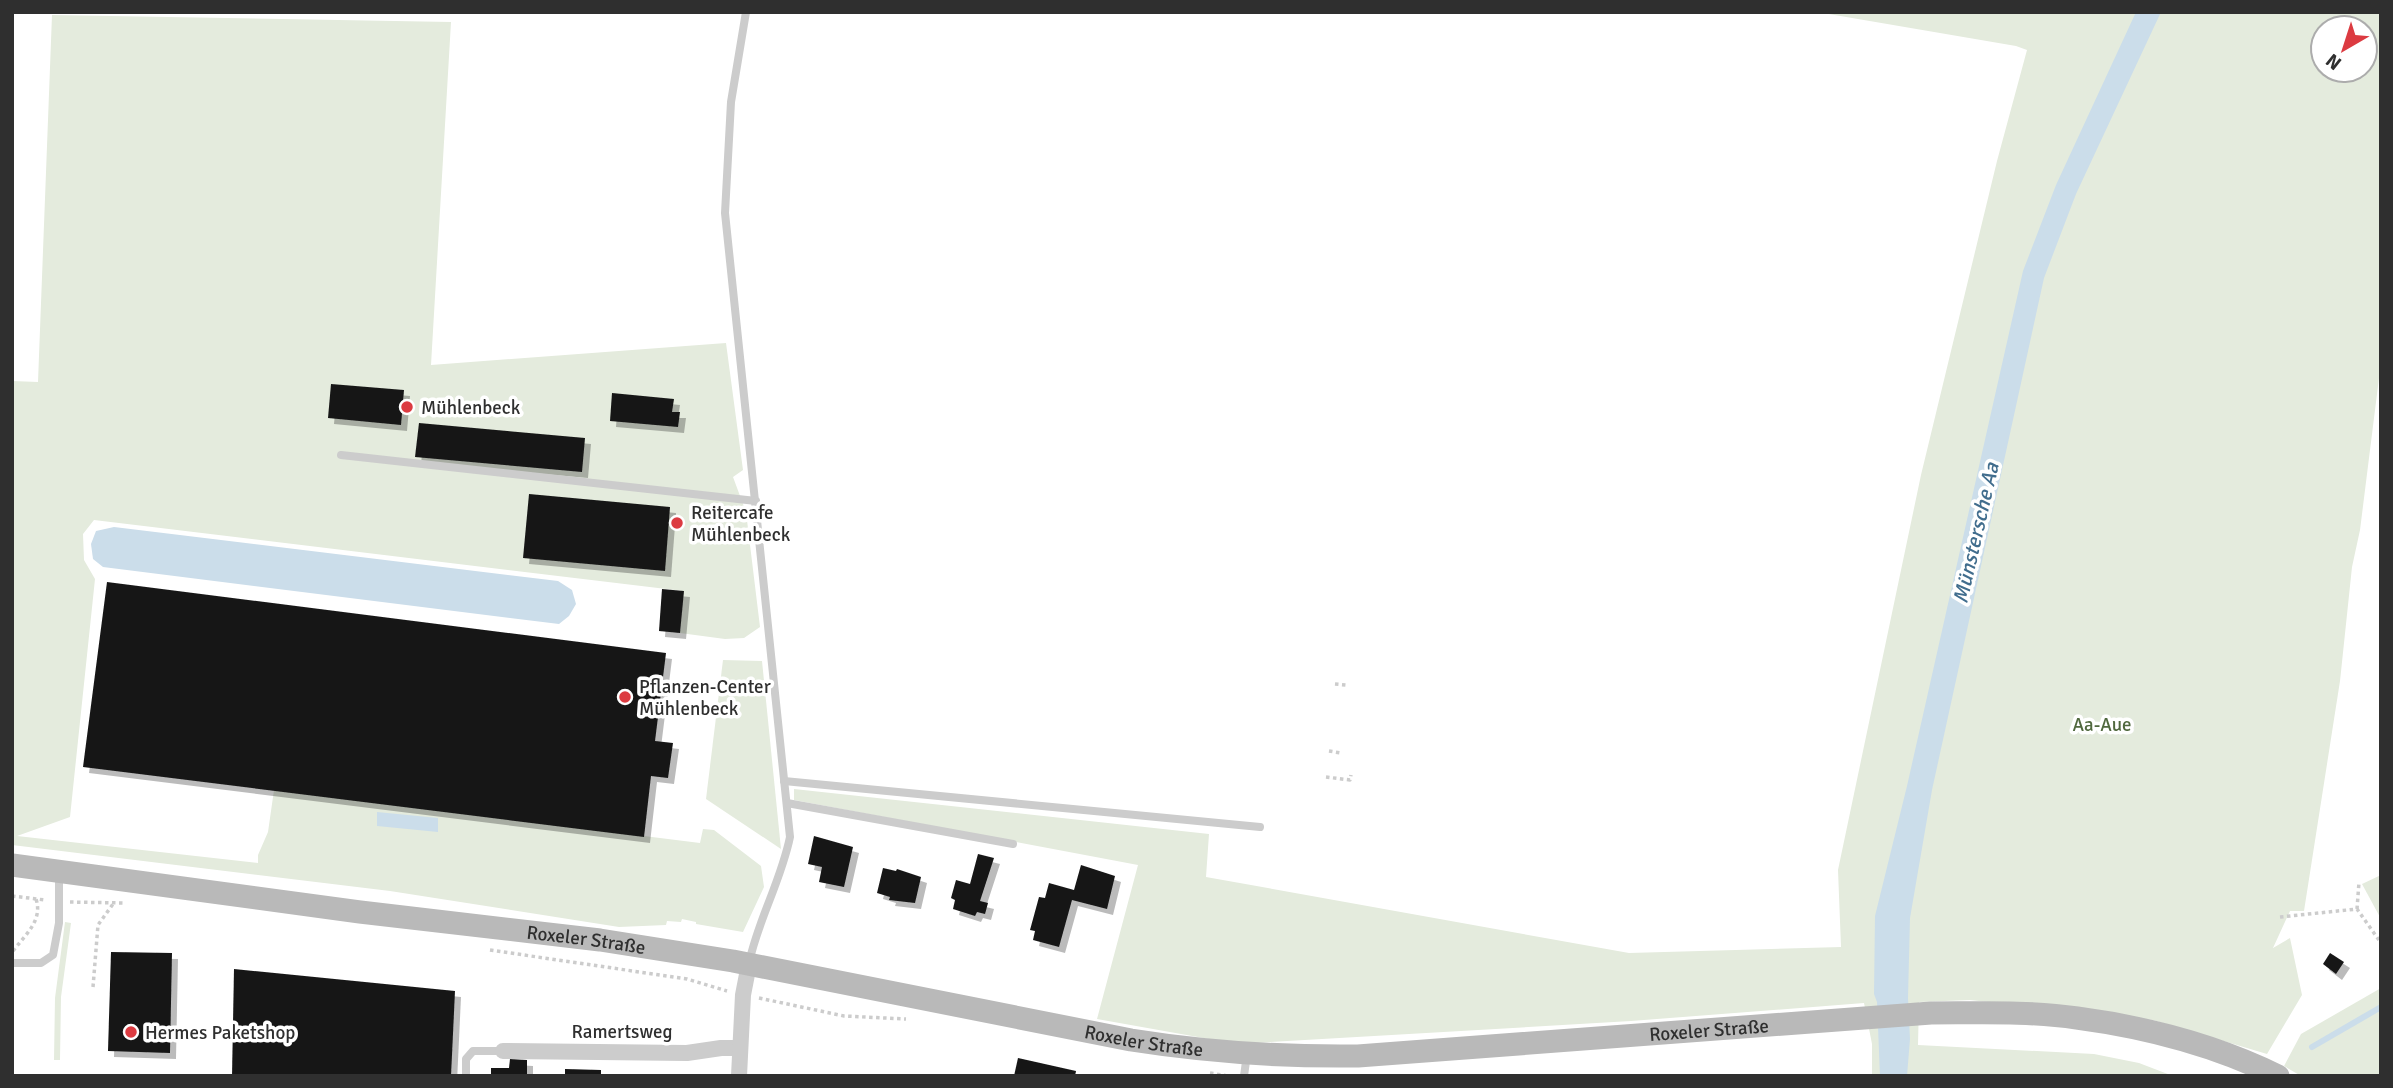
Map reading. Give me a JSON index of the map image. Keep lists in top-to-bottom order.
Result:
{
  "streets": {
    "main road": ["Roxeler Straße"],
    "street": ["Ramertsweg"]
  },
  "water": ["Münstersche Aa"],
  "parks": ["Aa-Aue"],
  "places": [
    "Mühlenbeck",
    "Reitercafe Mühlenbeck",
    "Pflanzen-Center Mühlenbeck",
    "Hermes Paketshop"
  ],
  "north": "bottom left"
}
